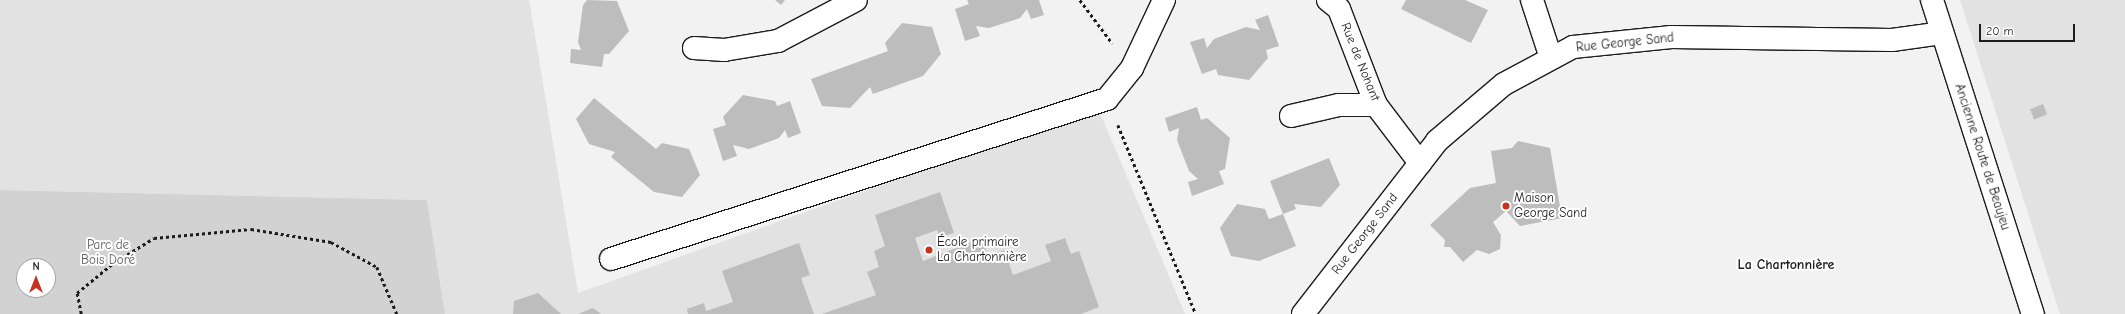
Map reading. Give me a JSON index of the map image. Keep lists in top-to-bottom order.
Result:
{
  "streets": {
    "street": ["Rue George Sand", "Rue de Nohant", "Ancienne Route de Beaujeu"]
  },
  "crossings": [
    ["Rue George Sand", "Rue de Nohant"],
    ["Rue George Sand", "Ancienne Route de Beaujeu"]
  ],
  "districts": ["La Chartonnière"],
  "parks": ["Parc de Bois Doré"],
  "places": ["Maison George Sand", "École primaire La Chartonnière"],
  "scale_bar": "20 m",
  "north": "top"
}
